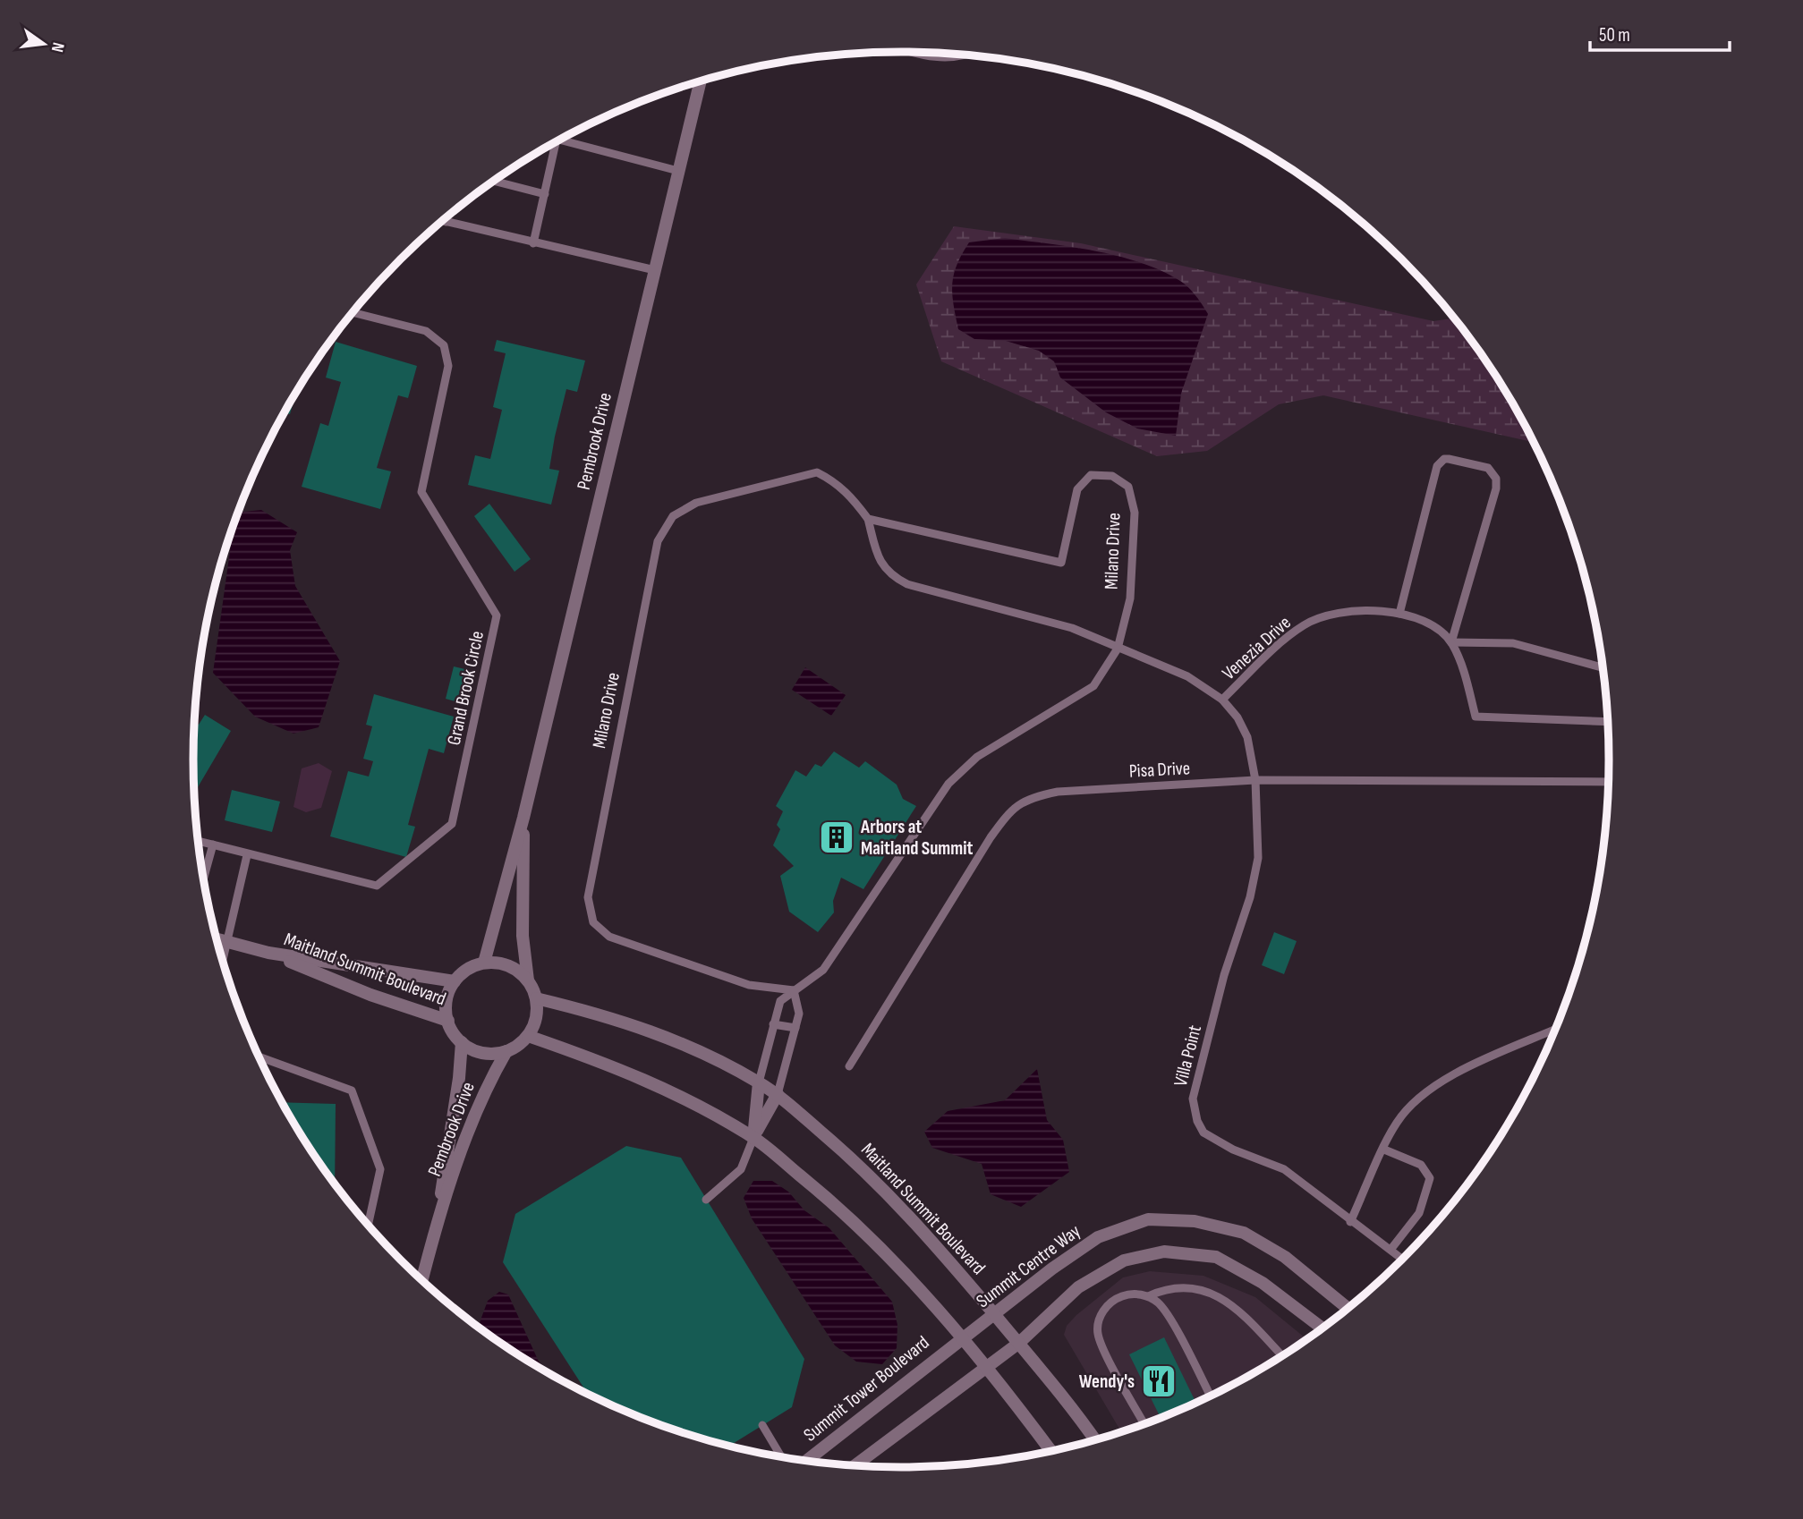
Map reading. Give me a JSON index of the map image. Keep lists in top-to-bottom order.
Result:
{
  "streets": {
    "street": [
      "Pembrook Drive",
      "Milano Drive",
      "Maitland Summit Boulevard",
      "Summit Centre Way",
      "Summit Tower Boulevard"
    ],
    "lane": [
      "Venezia Drive",
      "Grand Brook Circle",
      "Pisa Drive",
      "Villa Point"
    ]
  },
  "crossings": [
    ["Pembrook Drive", "Maitland Summit Boulevard"],
    ["Milano Drive", "Venezia Drive"],
    ["Milano Drive", "Pisa Drive"],
    ["Milano Drive", "Maitland Summit Boulevard"],
    ["Milano Drive", "Villa Point"],
    ["Pisa Drive", "Villa Point"],
    ["Maitland Summit Boulevard", "Summit Centre Way"],
    ["Summit Centre Way", "Summit Tower Boulevard"]
  ],
  "places": {
    "building": ["Arbors at Maitland Summit"],
    "restaurant": ["Wendy's"]
  },
  "scale_bar": "50 m",
  "north": "right"
}
